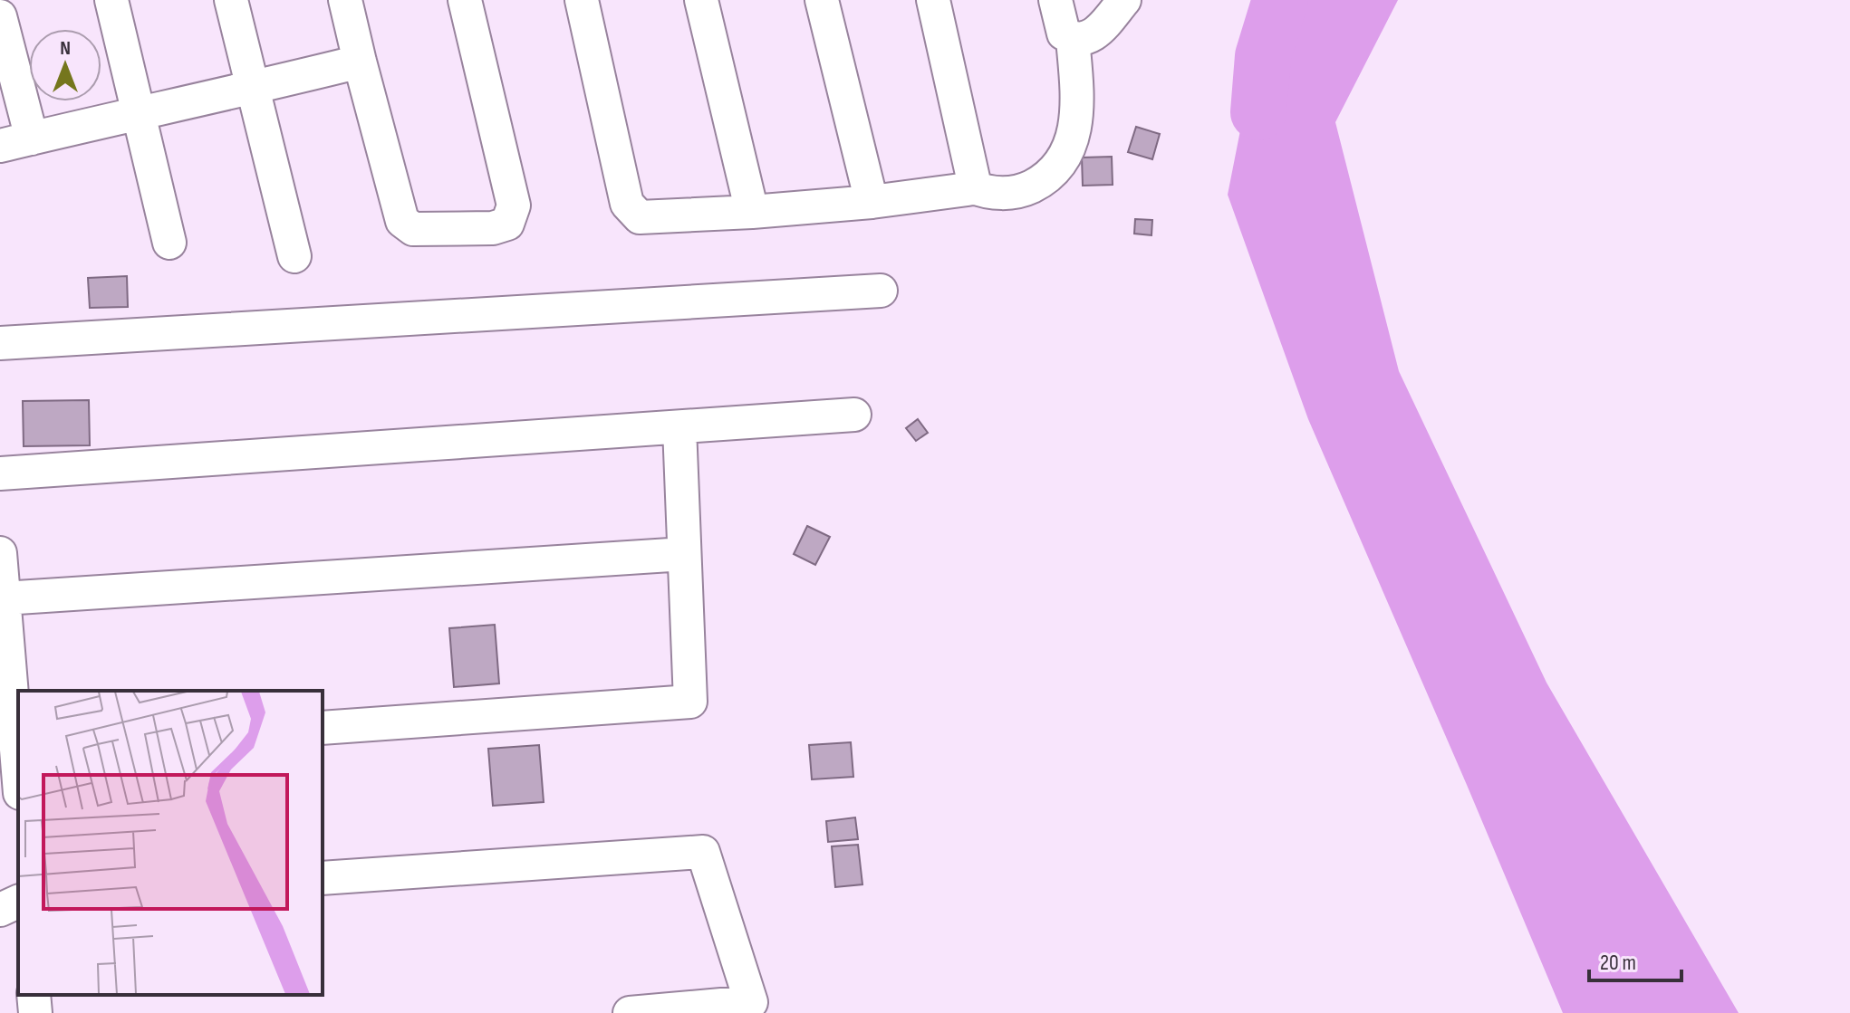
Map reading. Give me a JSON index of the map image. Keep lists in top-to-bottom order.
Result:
{
  "scale_bar": "20 m",
  "north": "top"
}
